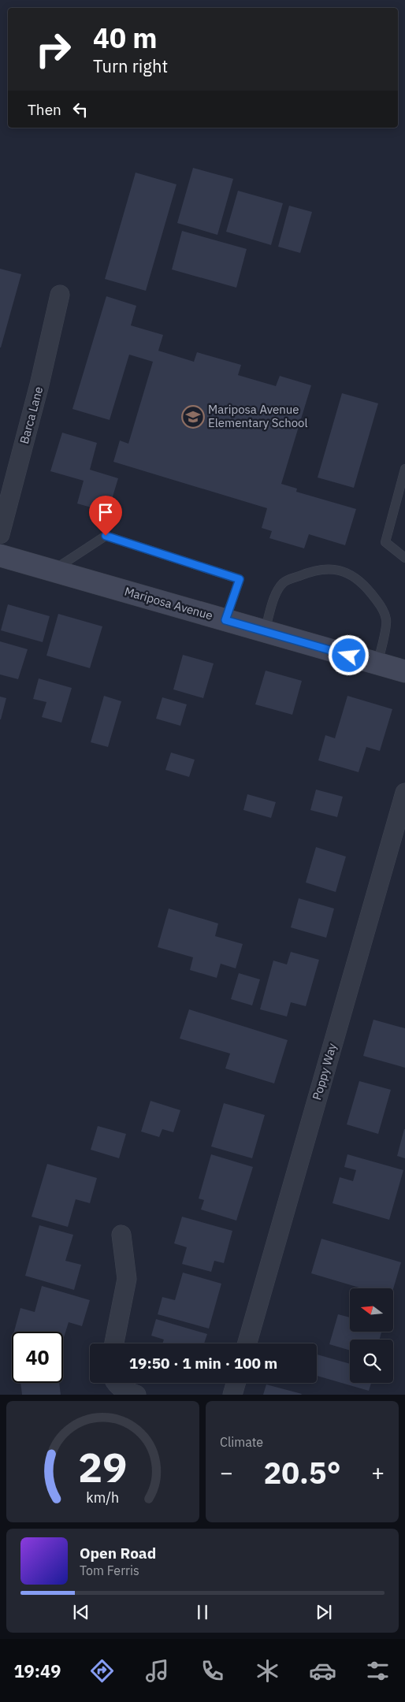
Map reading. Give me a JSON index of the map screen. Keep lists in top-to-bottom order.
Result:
{
  "streets": {
    "street": ["Barca Lane", "Mariposa Avenue", "Poppy Way"]
  },
  "places": {
    "school or university": ["Mariposa Avenue Elementary School"]
  },
  "north": "left",
  "page": {
    "turn": ["40 m", "Turn right"],
    "then": "Then",
    "limit": "40",
    "trip": "19:50 · 1 min · 100 m",
    "tile": "Climate",
    "heat": ["−", "20.5°", "+"],
    "song": ["Open Road", "Tom Ferris"],
    "tabs": "19:49",
    "gauge": ["29", "km/h"]
  }
}
